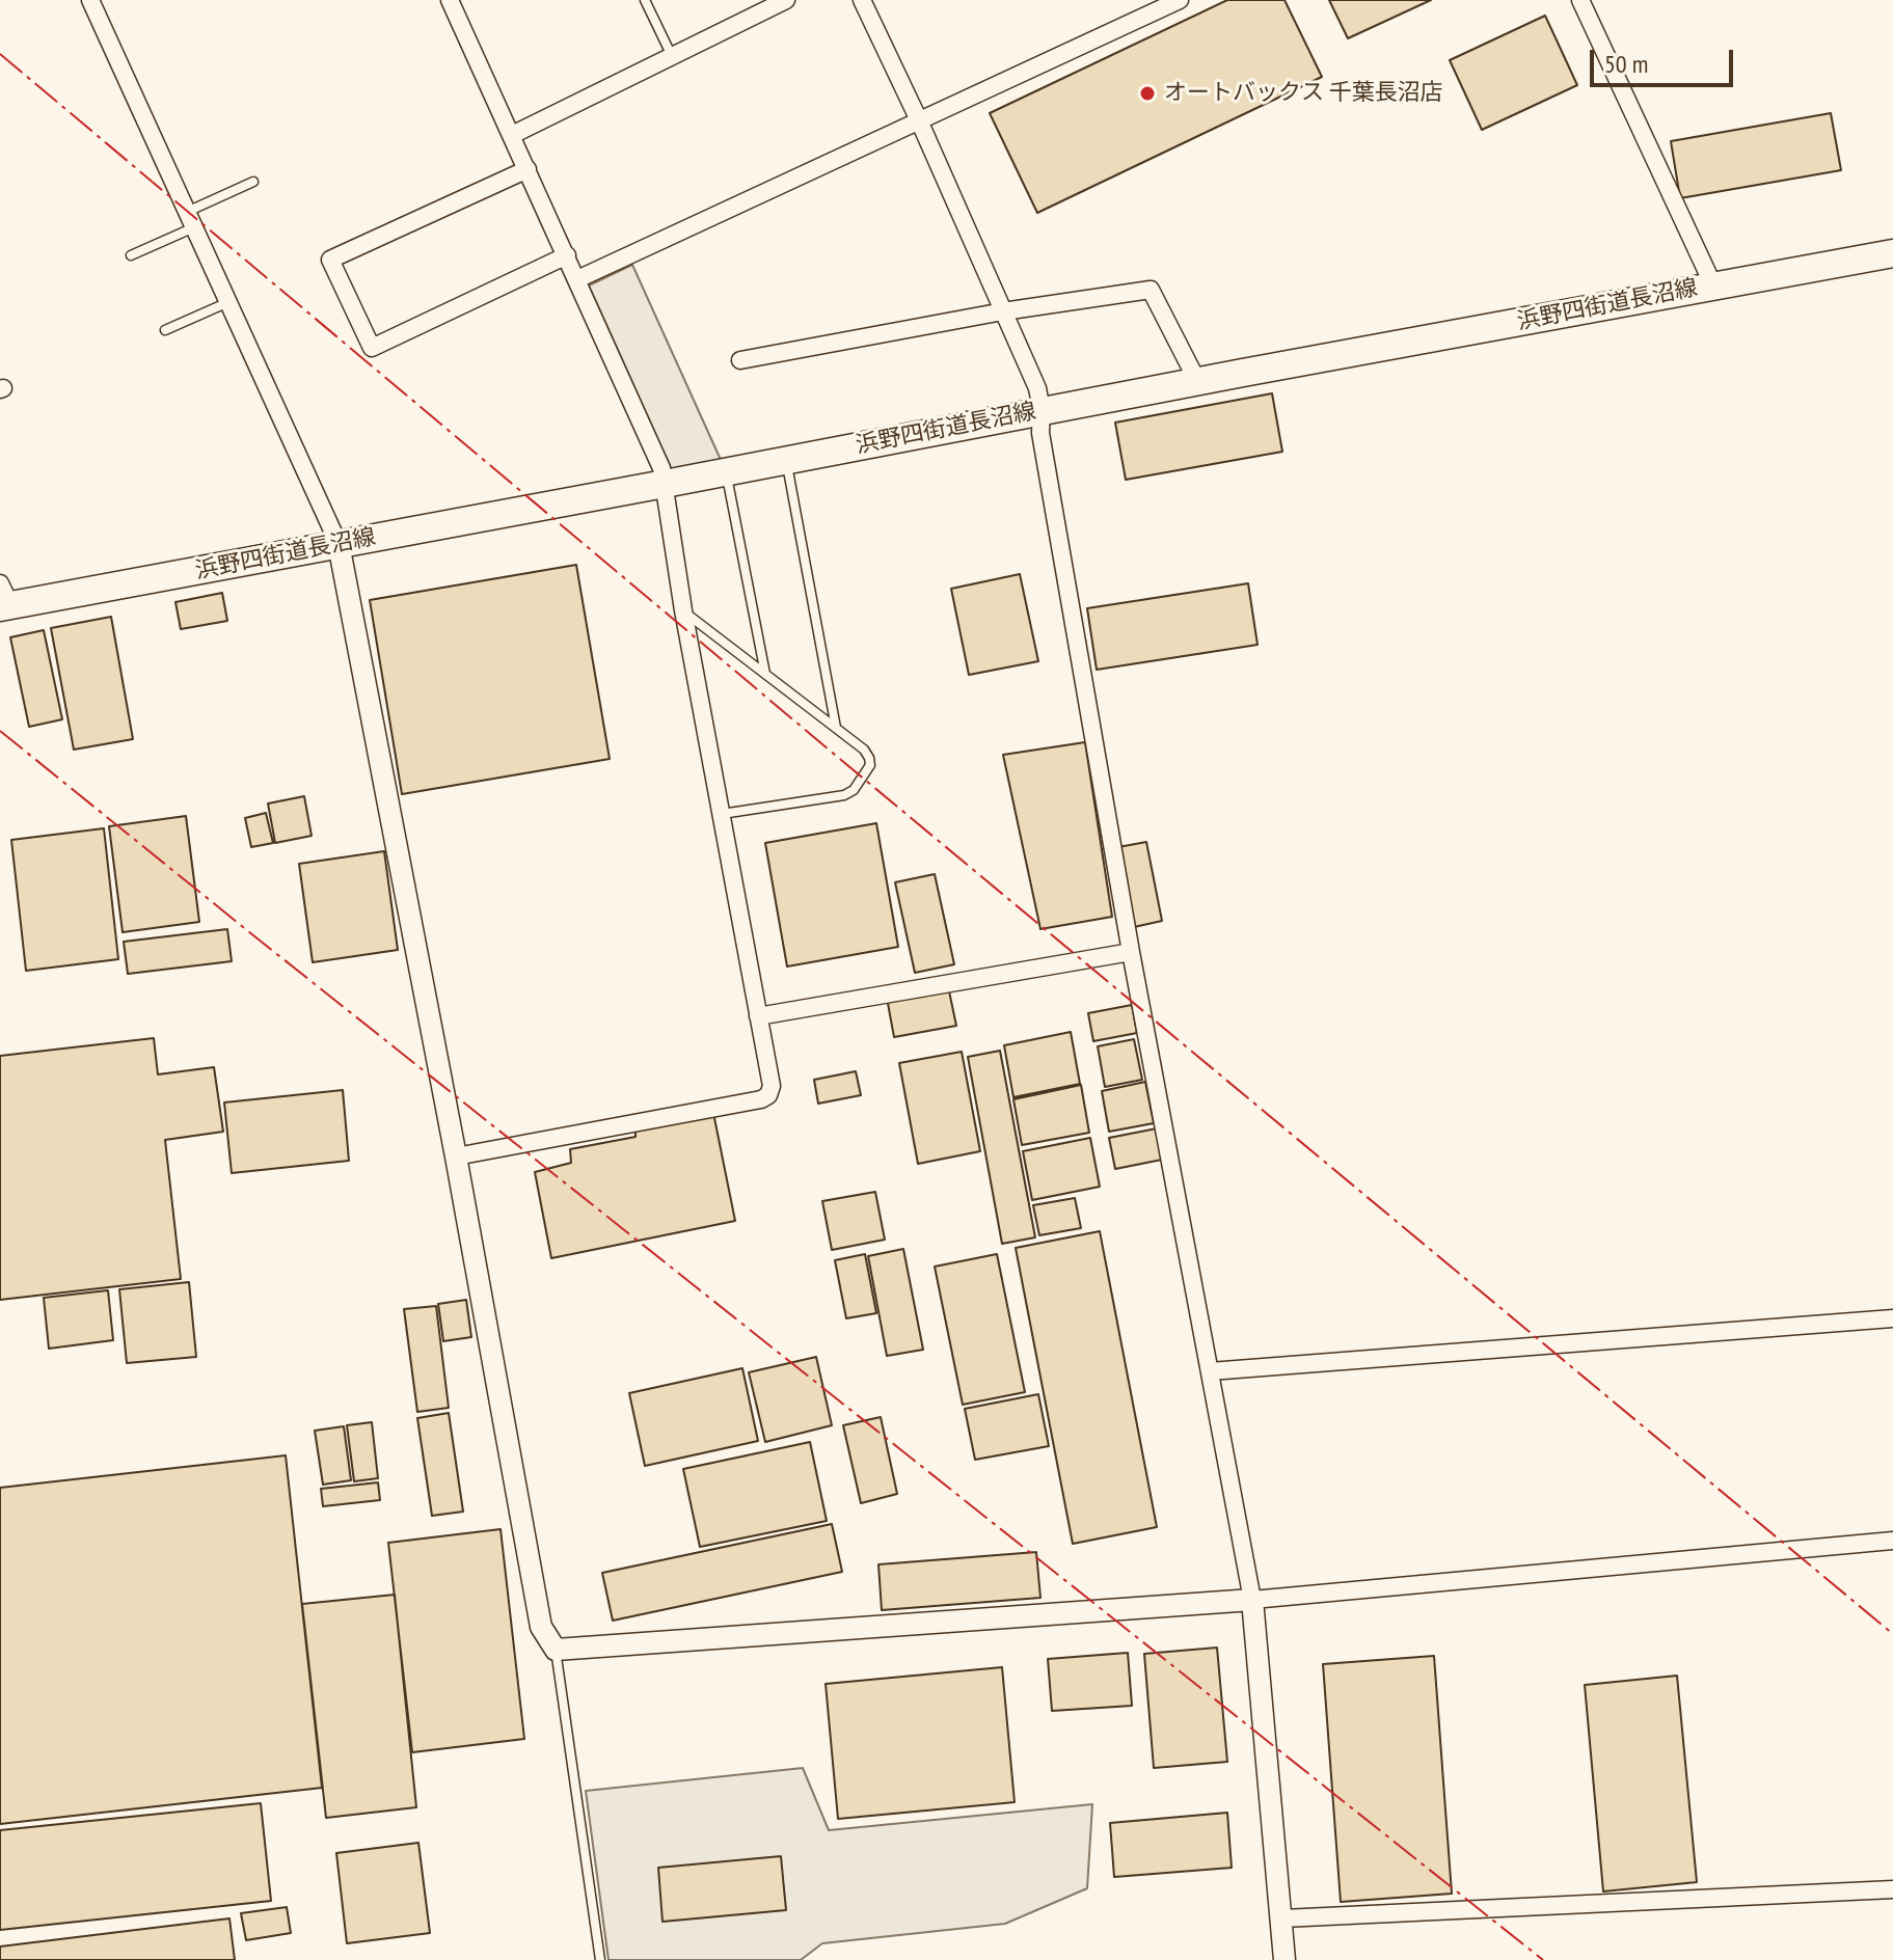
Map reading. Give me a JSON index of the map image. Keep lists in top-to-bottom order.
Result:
{
  "streets": {
    "main road": ["浜野四街道長沼線"]
  },
  "places": ["オートバックス 千葉長沼店"],
  "scale_bar": "50 m"
}
